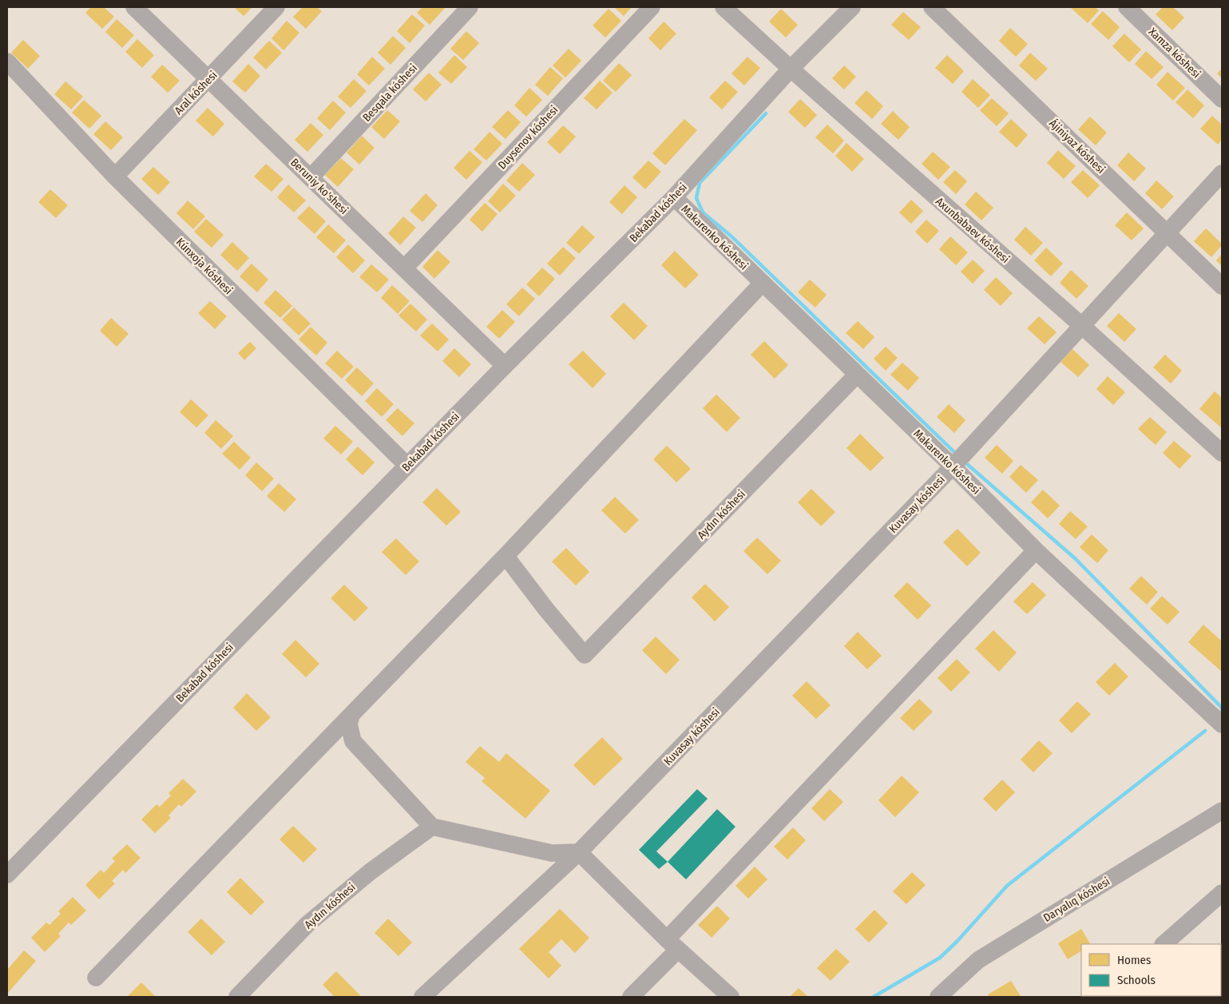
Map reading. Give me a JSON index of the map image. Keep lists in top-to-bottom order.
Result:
{
  "streets": {
    "street": [
      "Xamza kóshesi",
      "Aral kóshesi",
      "Besqala kóshesi",
      "Duysenov kóshesi",
      "Ájiniyaz kóshesi",
      "Beruniy ko'shesi",
      "Bekabad kóshesi",
      "Axunbabaev kóshesi",
      "Makarenko kóshesi",
      "Kúnxoja kóshesi",
      "Kuvasay kóshesi",
      "Aydın kóshesi",
      "Daryalıq kóshesi"
    ]
  },
  "crossings": [
    ["Aral kóshesi", "Beruniy ko'shesi"],
    ["Aral kóshesi", "Kúnxoja kóshesi"],
    ["Besqala kóshesi", "Beruniy ko'shesi"],
    ["Duysenov kóshesi", "Beruniy ko'shesi"],
    ["Ájiniyaz kóshesi", "Kuvasay kóshesi"],
    ["Beruniy ko'shesi", "Bekabad kóshesi"],
    ["Bekabad kóshesi", "Axunbabaev kóshesi"],
    ["Bekabad kóshesi", "Makarenko kóshesi"],
    ["Bekabad kóshesi", "Kúnxoja kóshesi"],
    ["Axunbabaev kóshesi", "Kuvasay kóshesi"],
    ["Makarenko kóshesi", "Kuvasay kóshesi"],
    ["Makarenko kóshesi", "Aydın kóshesi"]
  ],
  "legend": ["Homes", "Schools"]
}
